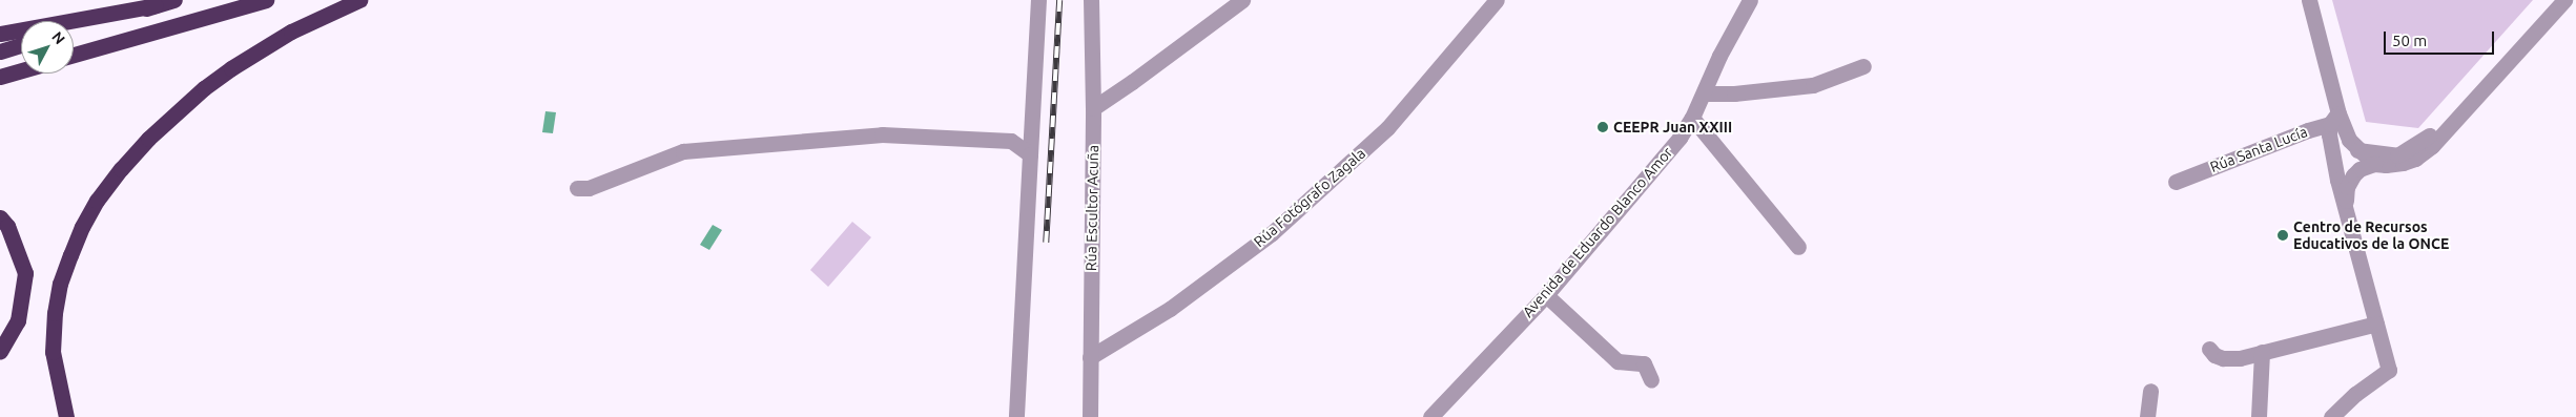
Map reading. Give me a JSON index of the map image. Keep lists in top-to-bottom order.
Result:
{
  "streets": {
    "street": [
      "Rúa Santa Lucía",
      "Rúa Fotógrafo Zagala",
      "Rúa Escultor Acuña",
      "Avenida de Eduardo Blanco Amor"
    ]
  },
  "crossings": [
    ["Rúa Fotógrafo Zagala", "Rúa Escultor Acuña"]
  ],
  "places": ["CEEPR Juan XXIII", "Centro de Recursos Educativos de la ONCE"],
  "scale_bar": "50 m",
  "north": "top right"
}
